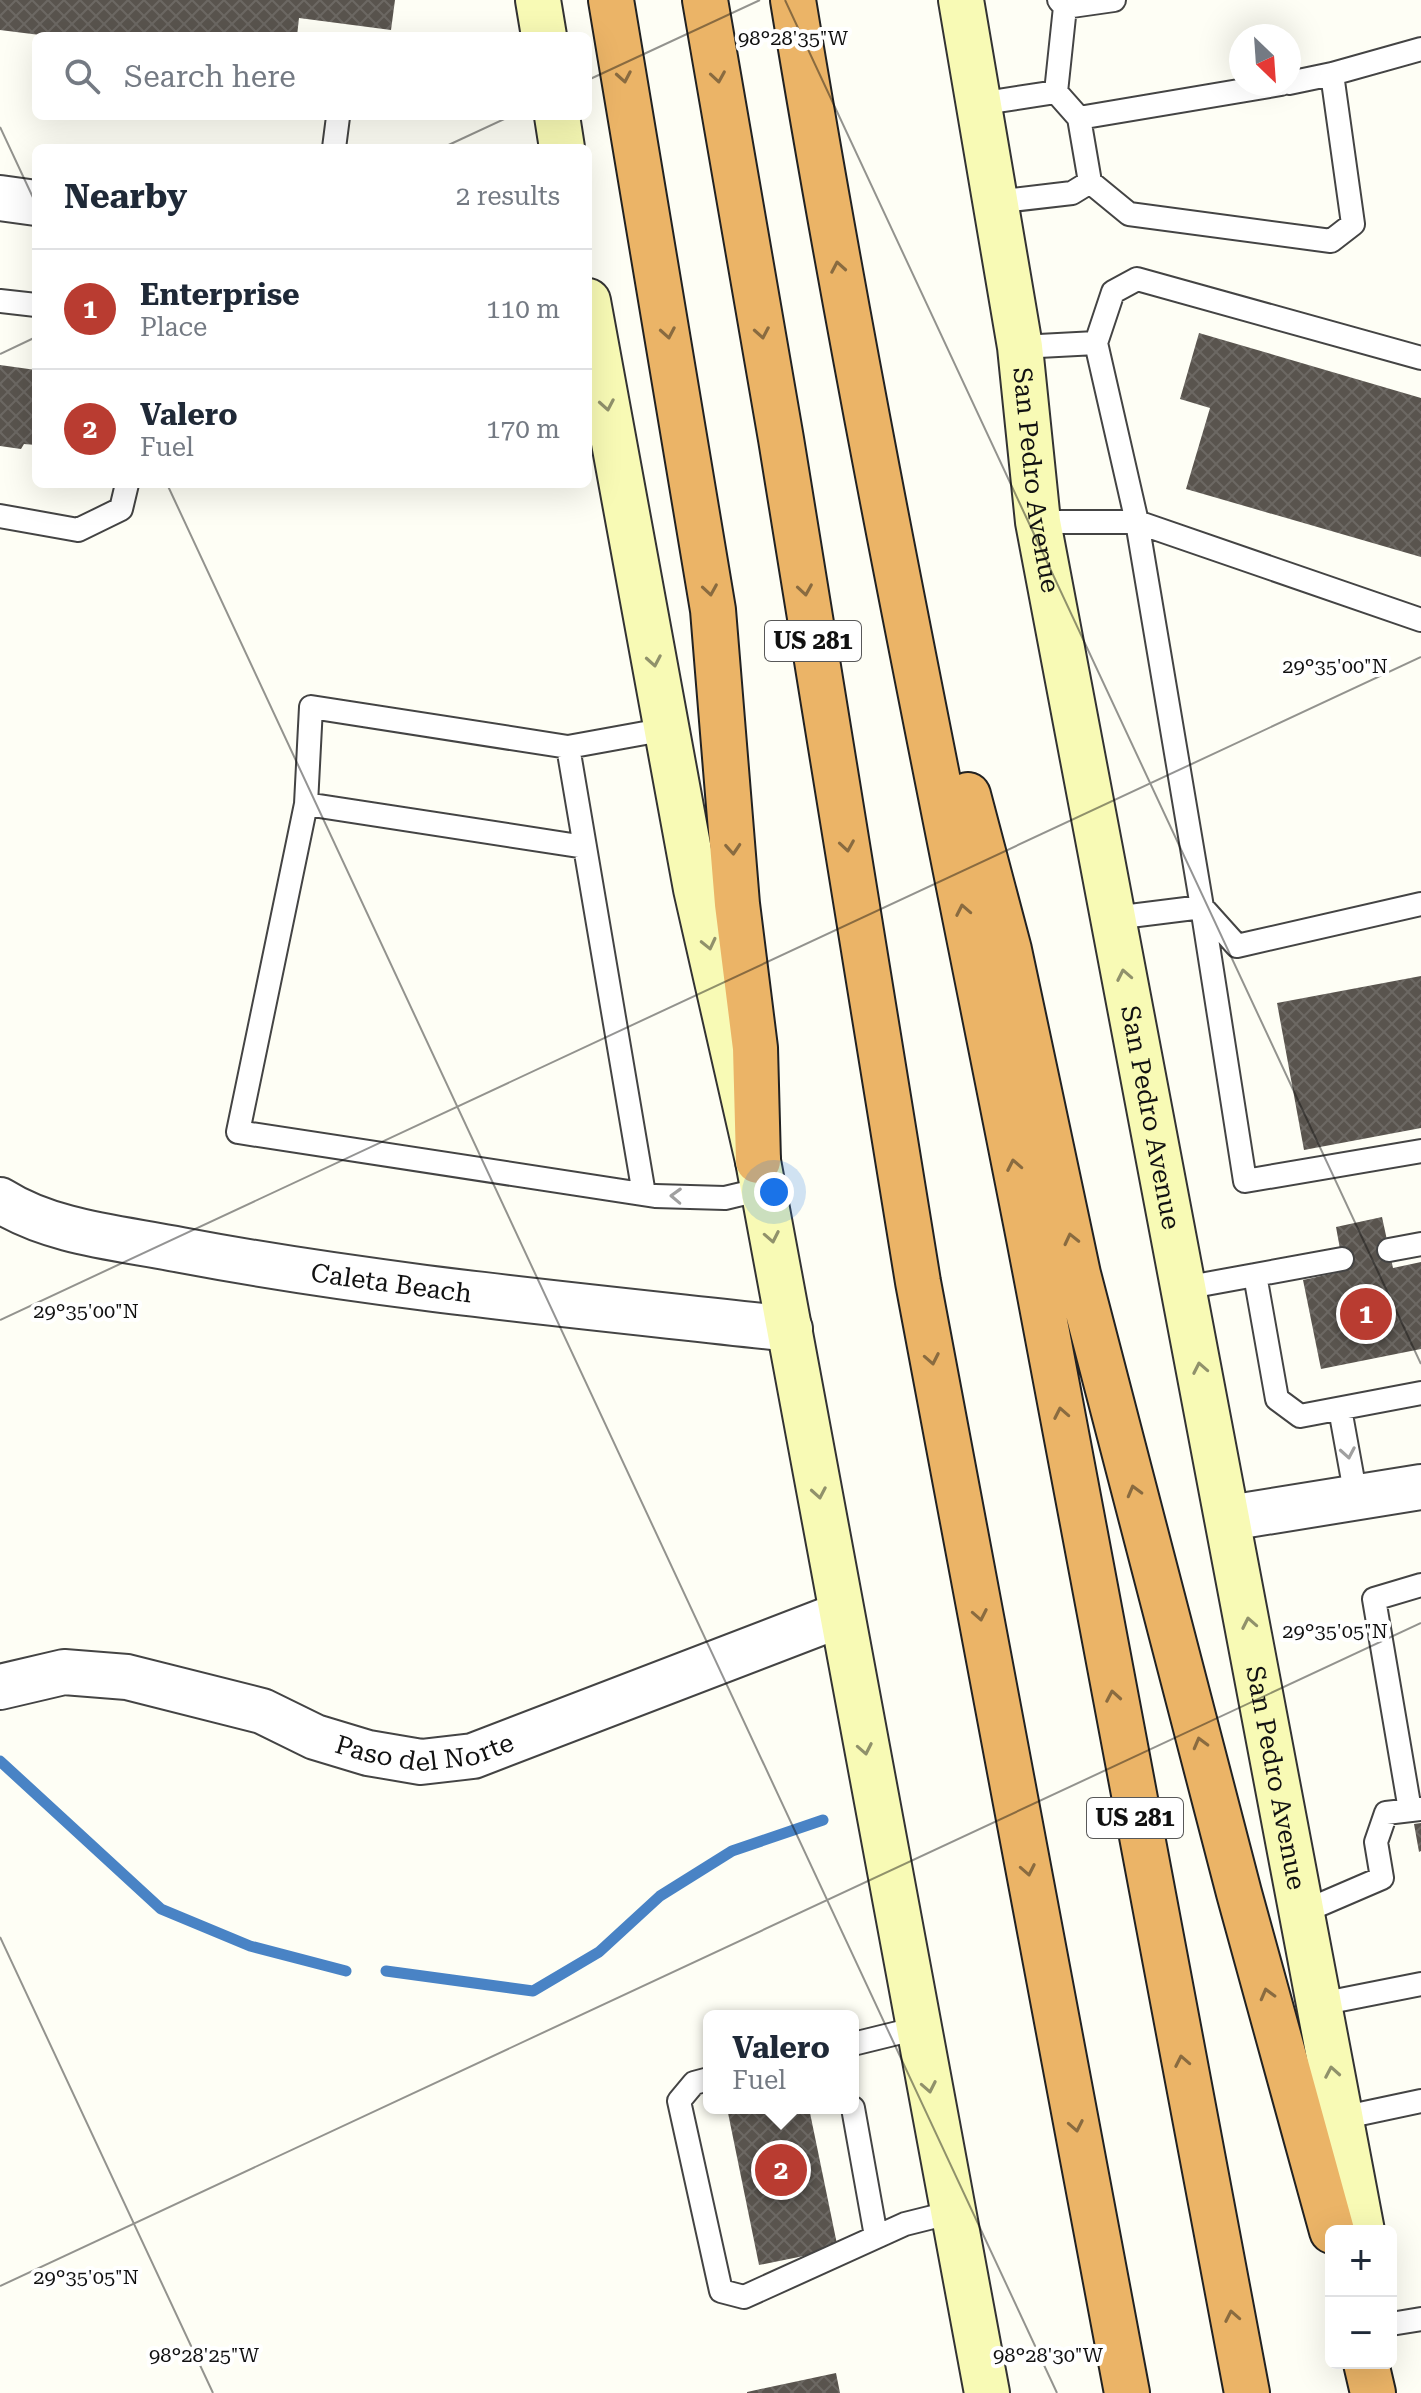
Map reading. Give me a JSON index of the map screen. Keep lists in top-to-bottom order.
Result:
{
  "streets": {
    "highway": ["US 281"],
    "main road": ["San Pedro Avenue"],
    "street": ["Caleta Beach", "Paso del Norte"]
  },
  "one_way": ["San Pedro Avenue"],
  "north": "bottom right",
  "page": {
    "search": "Search here",
    "heading": ["Nearby", "2 results"],
    "list": [
      {
        "mark": "1",
        "name": "Enterprise",
        "note": "Place",
        "value": "110 m"
      },
      {
        "mark": "2",
        "name": "Valero",
        "note": "Fuel",
        "value": "170 m"
      }
    ],
    "pins": ["1", "2"],
    "popup": ["Valero", "Fuel"],
    "map_buttons": ["+", "−"]
  },
  "coordinates": [
    "98°28'35\"W",
    "29°35'00\"N",
    "29°35'05\"N",
    "98°28'25\"W",
    "98°28'30\"W"
  ]
}
